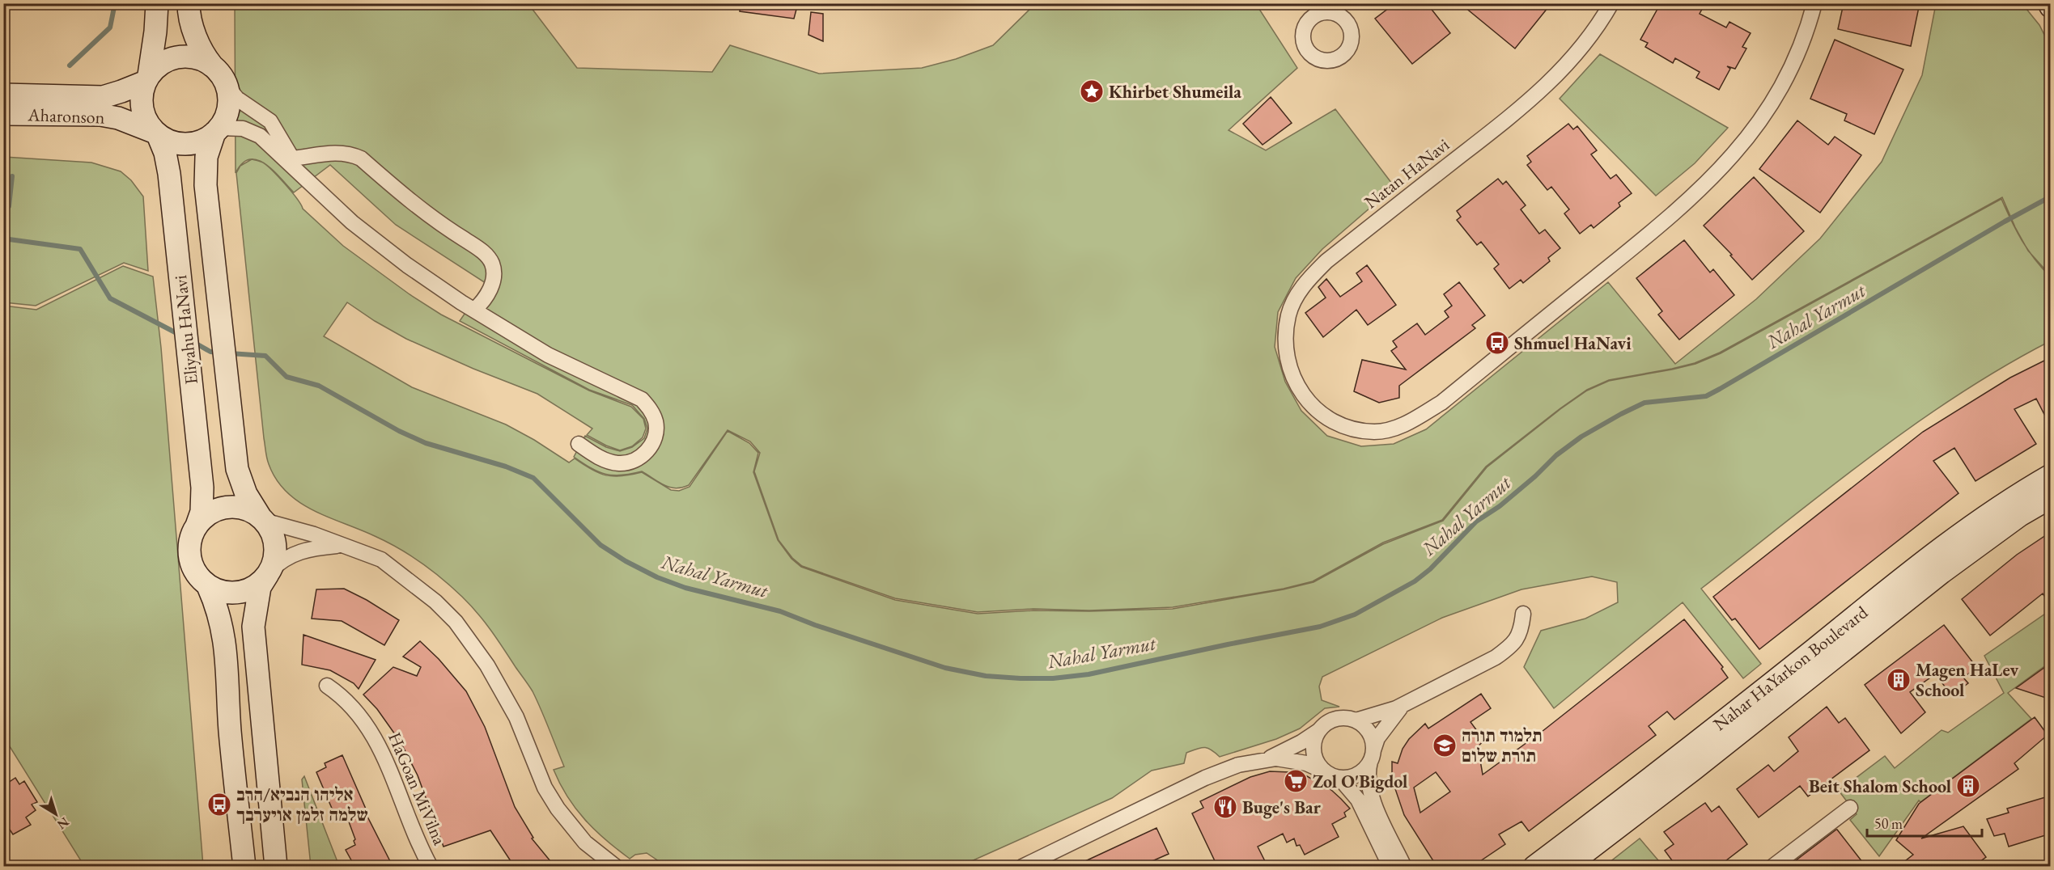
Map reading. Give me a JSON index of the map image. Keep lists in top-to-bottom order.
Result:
{
  "streets": {
    "main road": ["Aharonson", "Eliyahu HaNavi", "Nahar HaYarkon Boulevard"],
    "street": ["Natan HaNavi", "HaGoan MiVilna"]
  },
  "crossings": [
    ["Aharonson", "Eliyahu HaNavi"]
  ],
  "water": ["Nahal Yarmut"],
  "places": {
    "place": ["Khirbet Shumeila"],
    "bus stop": ["Shmuel HaNavi", "אליהו הנביא/הרב שלמה זלמן אויערבך"],
    "building": ["Magen HaLev School", "Beit Shalom School"],
    "school or university": ["תלמוד תורה תורת שלום"],
    "supermarket": ["Zol O'Bigdol"],
    "restaurant": ["Buge's Bar"]
  },
  "scale_bar": "50 m",
  "north": "bottom right"
}
